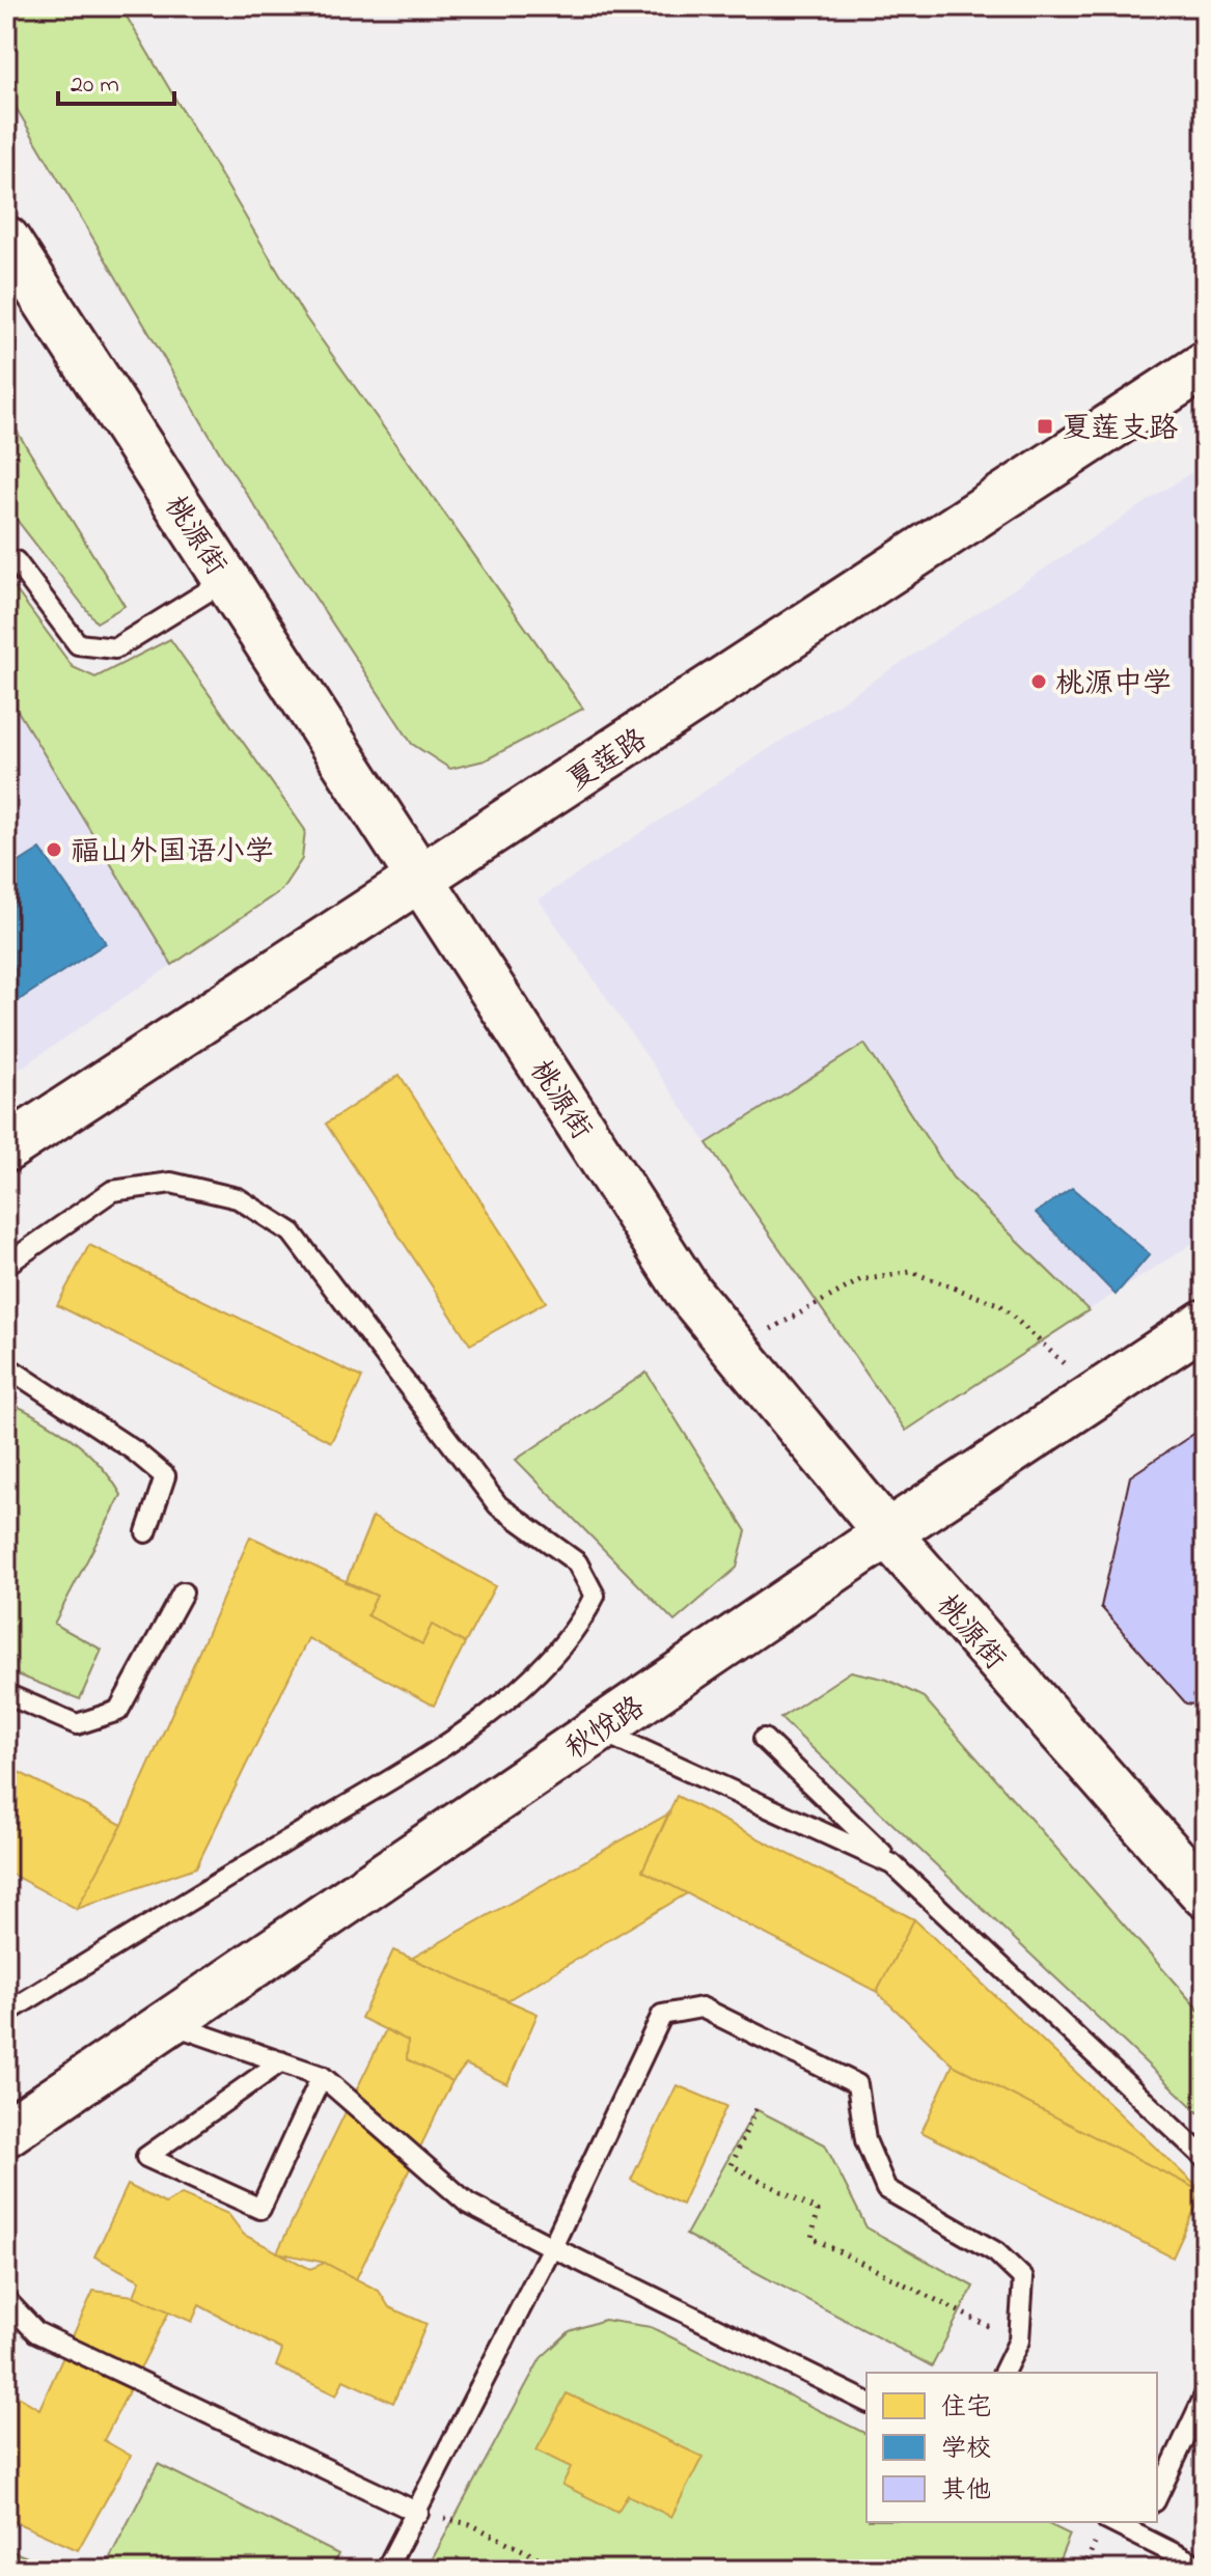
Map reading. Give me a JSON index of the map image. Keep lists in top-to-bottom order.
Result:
{
  "streets": {
    "street": ["桃源街", "夏莲路", "秋悦路"]
  },
  "crossings": [
    ["桃源街", "夏莲路"],
    ["桃源街", "秋悦路"]
  ],
  "places": {
    "transit": ["夏莲支路"],
    "other": ["桃源中学", "福山外国语小学"]
  },
  "legend": ["住宅", "学校", "其他"],
  "scale_bar": "20 m"
}
